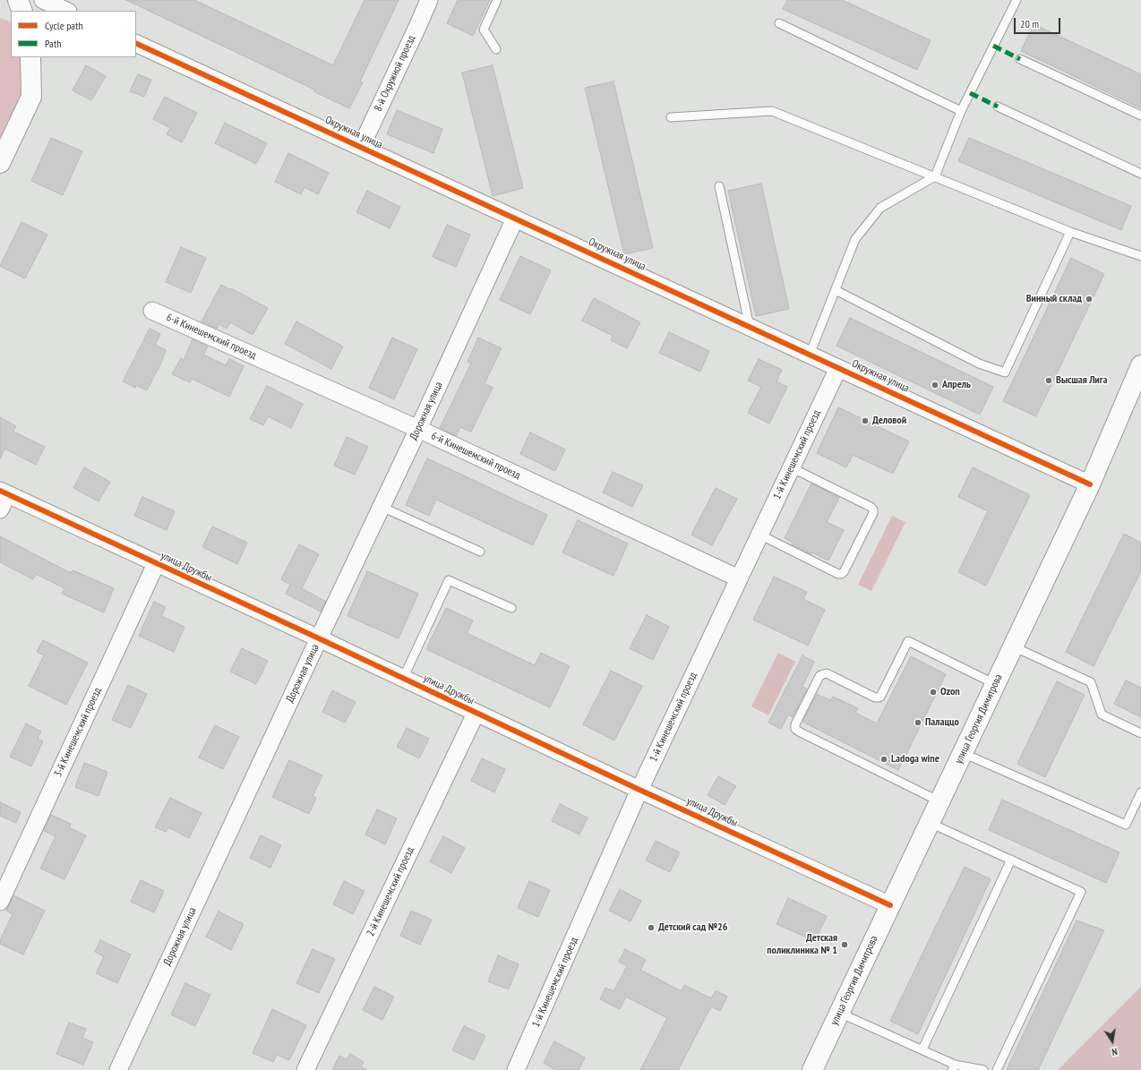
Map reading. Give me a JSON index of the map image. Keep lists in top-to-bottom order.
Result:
{
  "streets": {
    "main road": ["улица Георгия Димитрова"],
    "street": [
      "8-й Окружной проезд",
      "Окружная улица",
      "6-й Кинешемский проезд",
      "Дорожная улица",
      "1-й Кинешемский проезд",
      "улица Дружбы",
      "3-й Кинешемский проезд",
      "2-й Кинешемский проезд"
    ]
  },
  "crossings": [
    ["8-й Окружной проезд", "Окружная улица"],
    ["Окружная улица", "Дорожная улица"],
    ["Окружная улица", "1-й Кинешемский проезд"],
    ["Окружная улица", "улица Георгия Димитрова"],
    ["6-й Кинешемский проезд", "Дорожная улица"],
    ["6-й Кинешемский проезд", "1-й Кинешемский проезд"],
    ["Дорожная улица", "улица Дружбы"],
    ["1-й Кинешемский проезд", "улица Дружбы"],
    ["улица Дружбы", "улица Георгия Димитрова"],
    ["улица Дружбы", "3-й Кинешемский проезд"],
    ["улица Дружбы", "2-й Кинешемский проезд"]
  ],
  "places": [
    "Винный склад",
    "Высшая Лига",
    "Апрель",
    "Деловой",
    "Ozon",
    "Палаццо",
    "Ladoga wine",
    "Детский сад №26",
    "Детская поликлиника № 1"
  ],
  "legend": ["Cycle path", "Path"],
  "scale_bar": "20 m",
  "north": "bottom"
}
